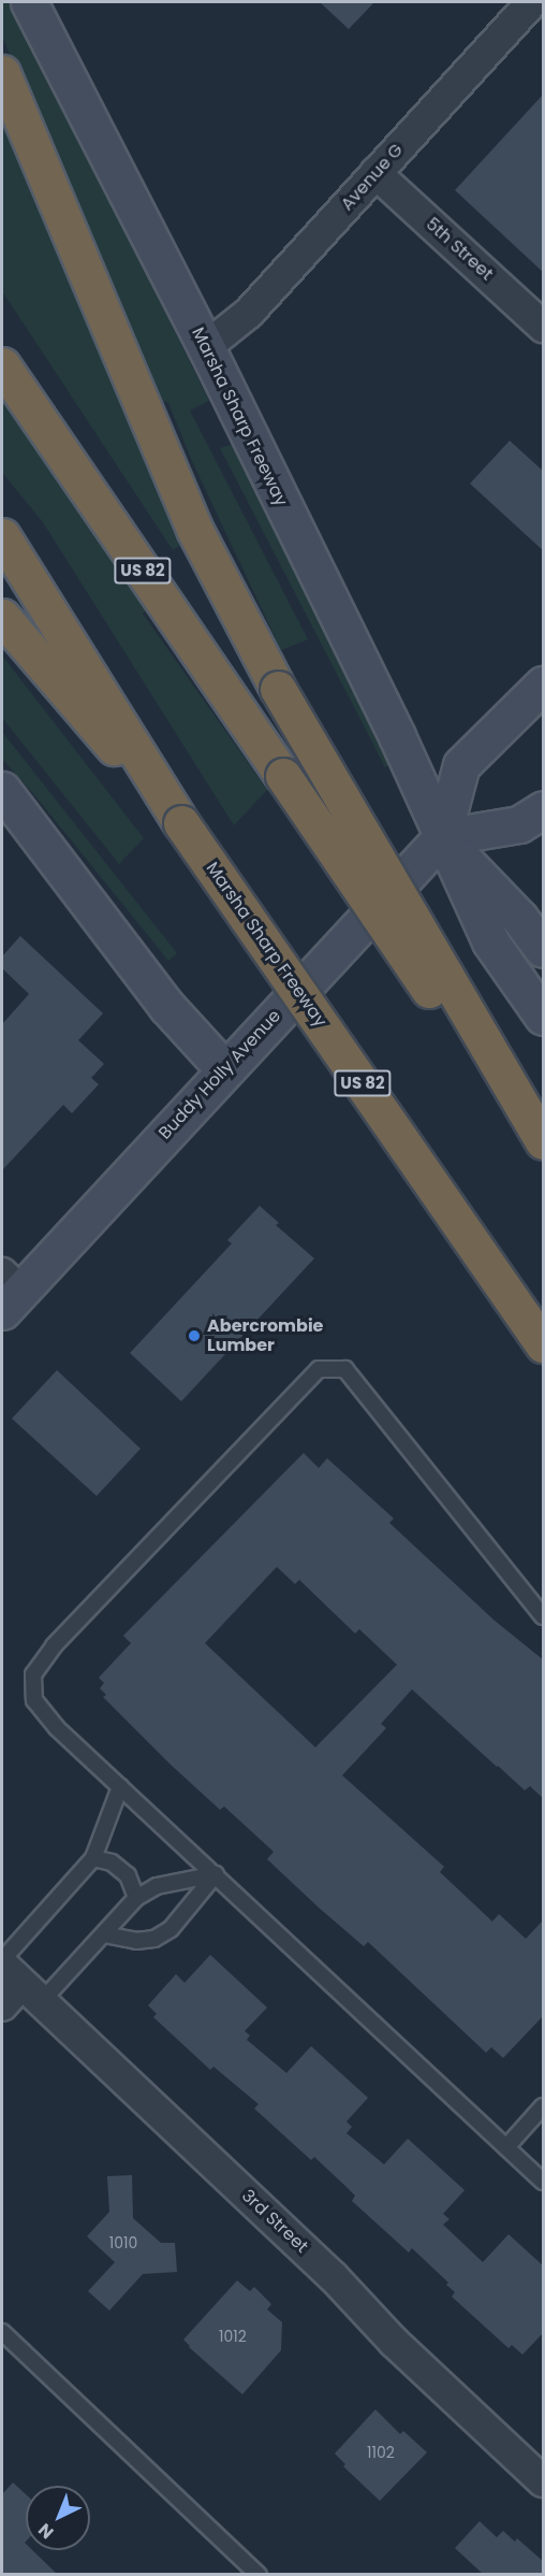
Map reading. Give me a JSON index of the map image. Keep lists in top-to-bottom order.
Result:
{
  "streets": {
    "highway": ["Marsha Sharp Freeway", "US 82"],
    "main road": ["Buddy Holly Avenue"],
    "street": ["Avenue G", "5th Street", "3rd Street"]
  },
  "crossings": [
    ["Avenue G", "5th Street"],
    ["Avenue G", "Marsha Sharp Freeway"],
    ["Marsha Sharp Freeway", "Buddy Holly Avenue"]
  ],
  "places": ["Abercrombie Lumber"],
  "house_numbers": ["1010", "1012", "1102"],
  "north": "bottom left"
}
